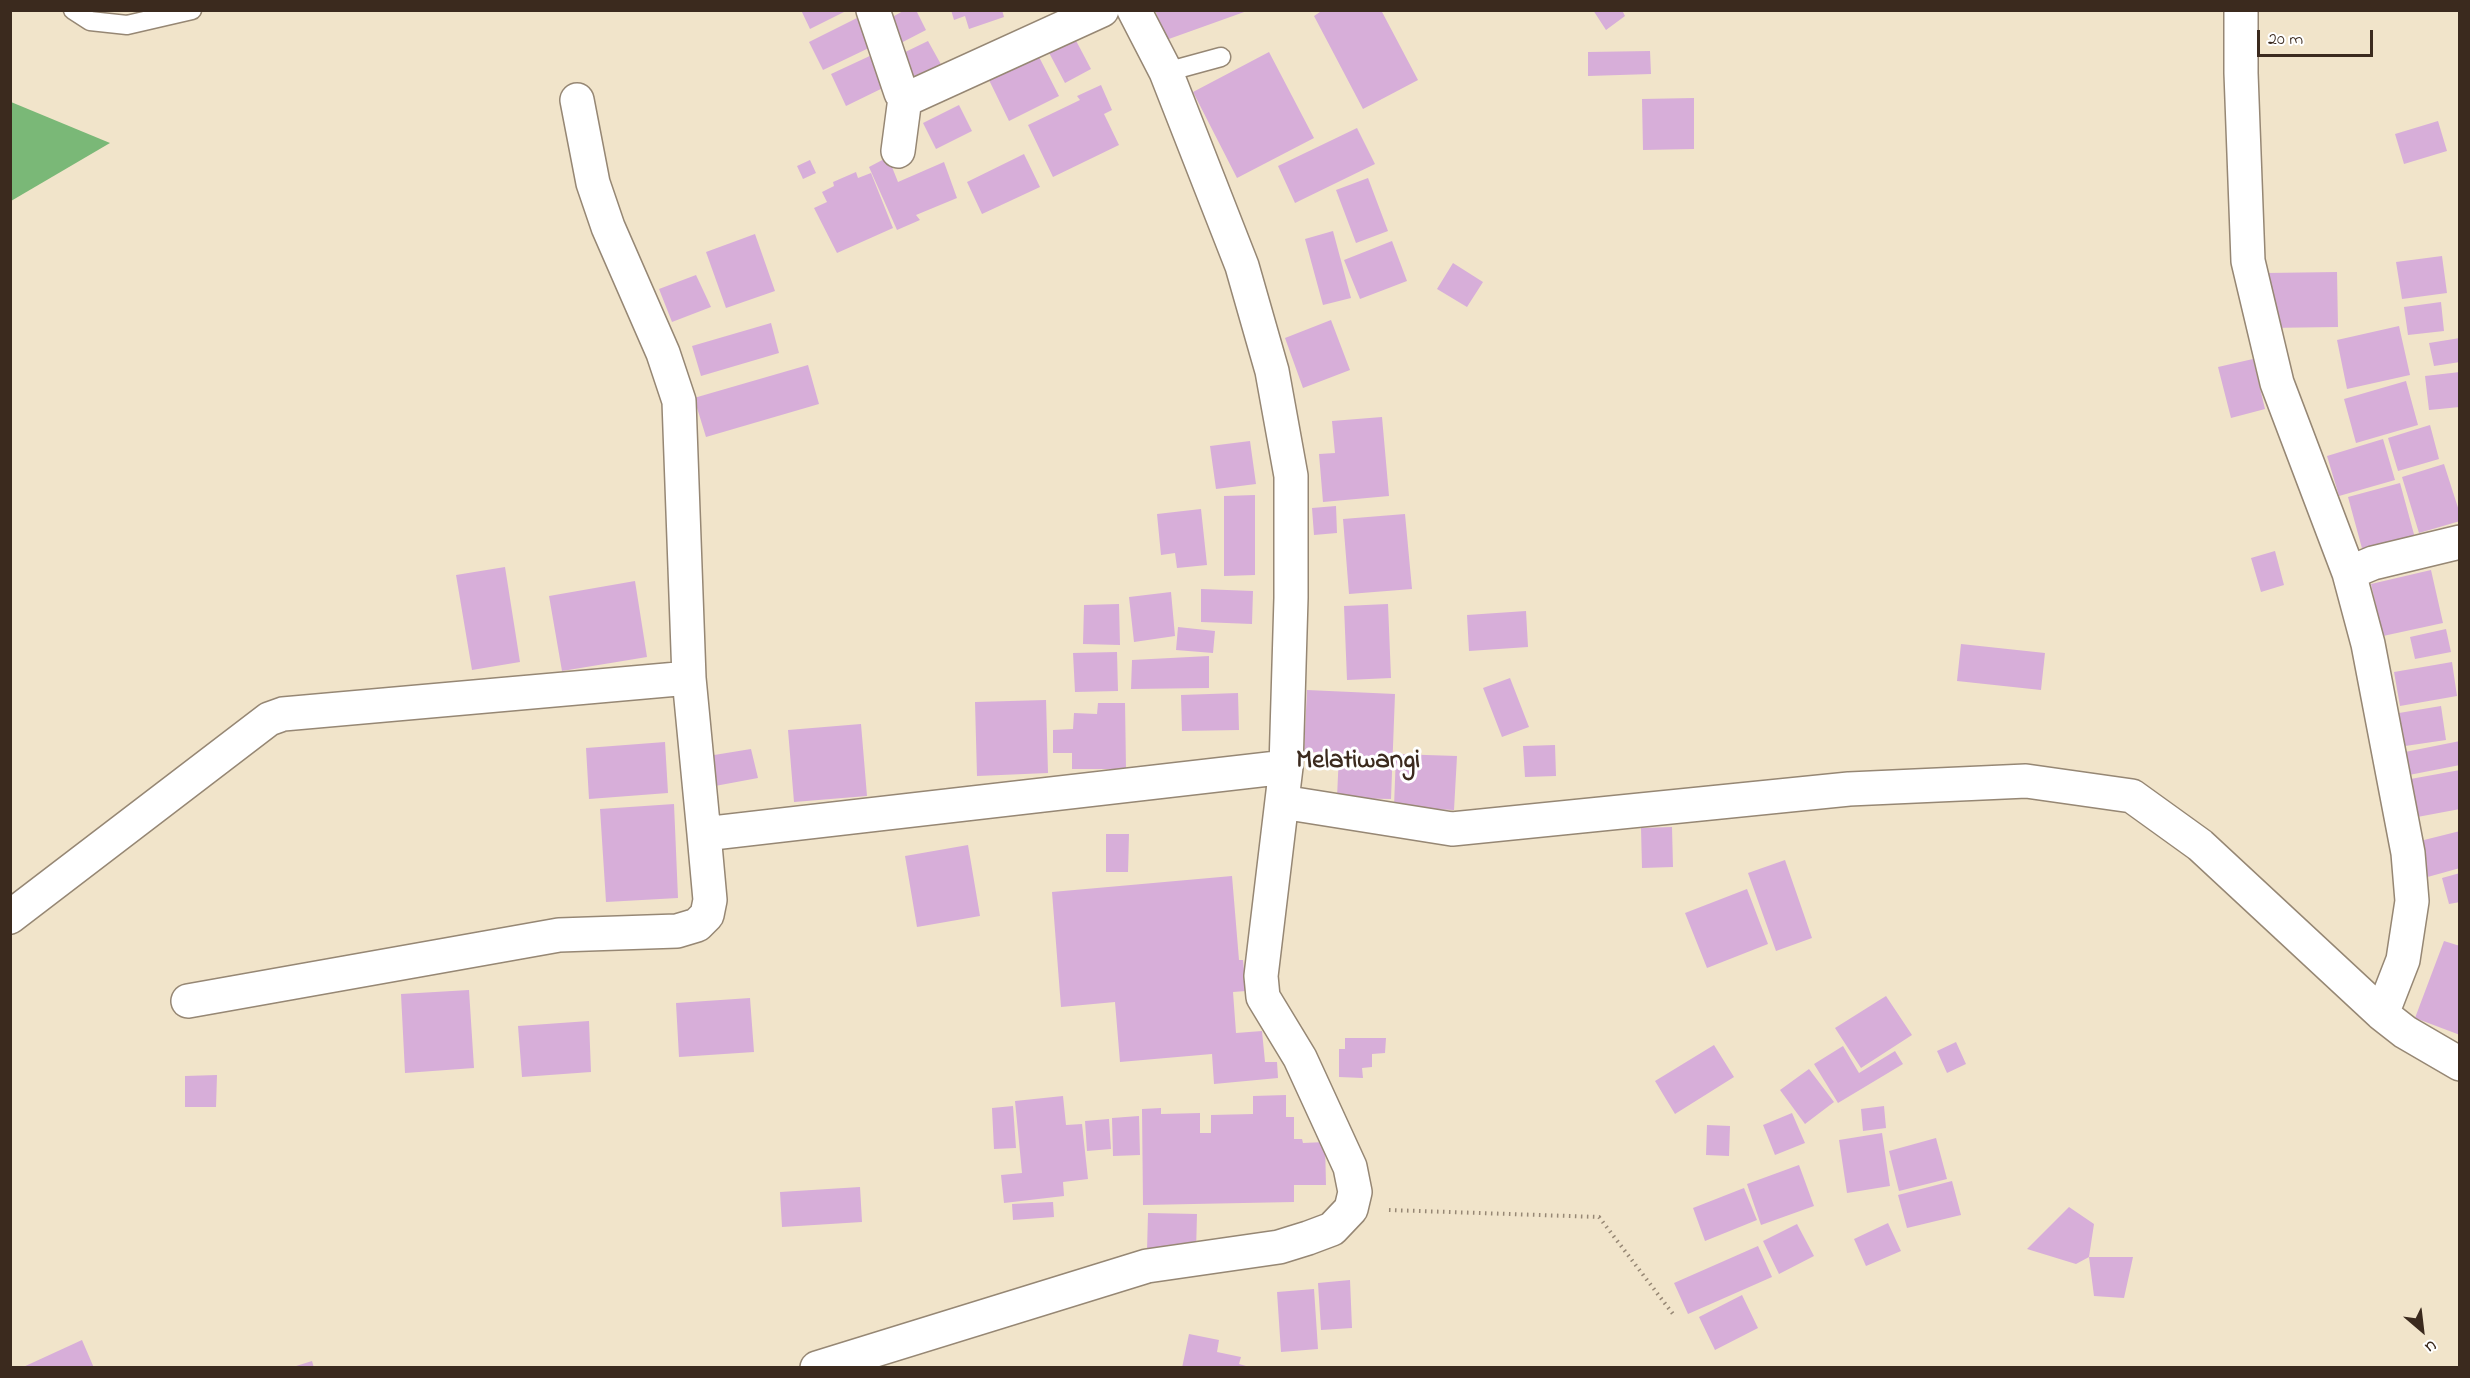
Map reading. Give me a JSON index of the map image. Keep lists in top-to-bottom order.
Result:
{
  "districts": ["Melatiwangi"],
  "scale_bar": "20 m",
  "north": "bottom right"
}
